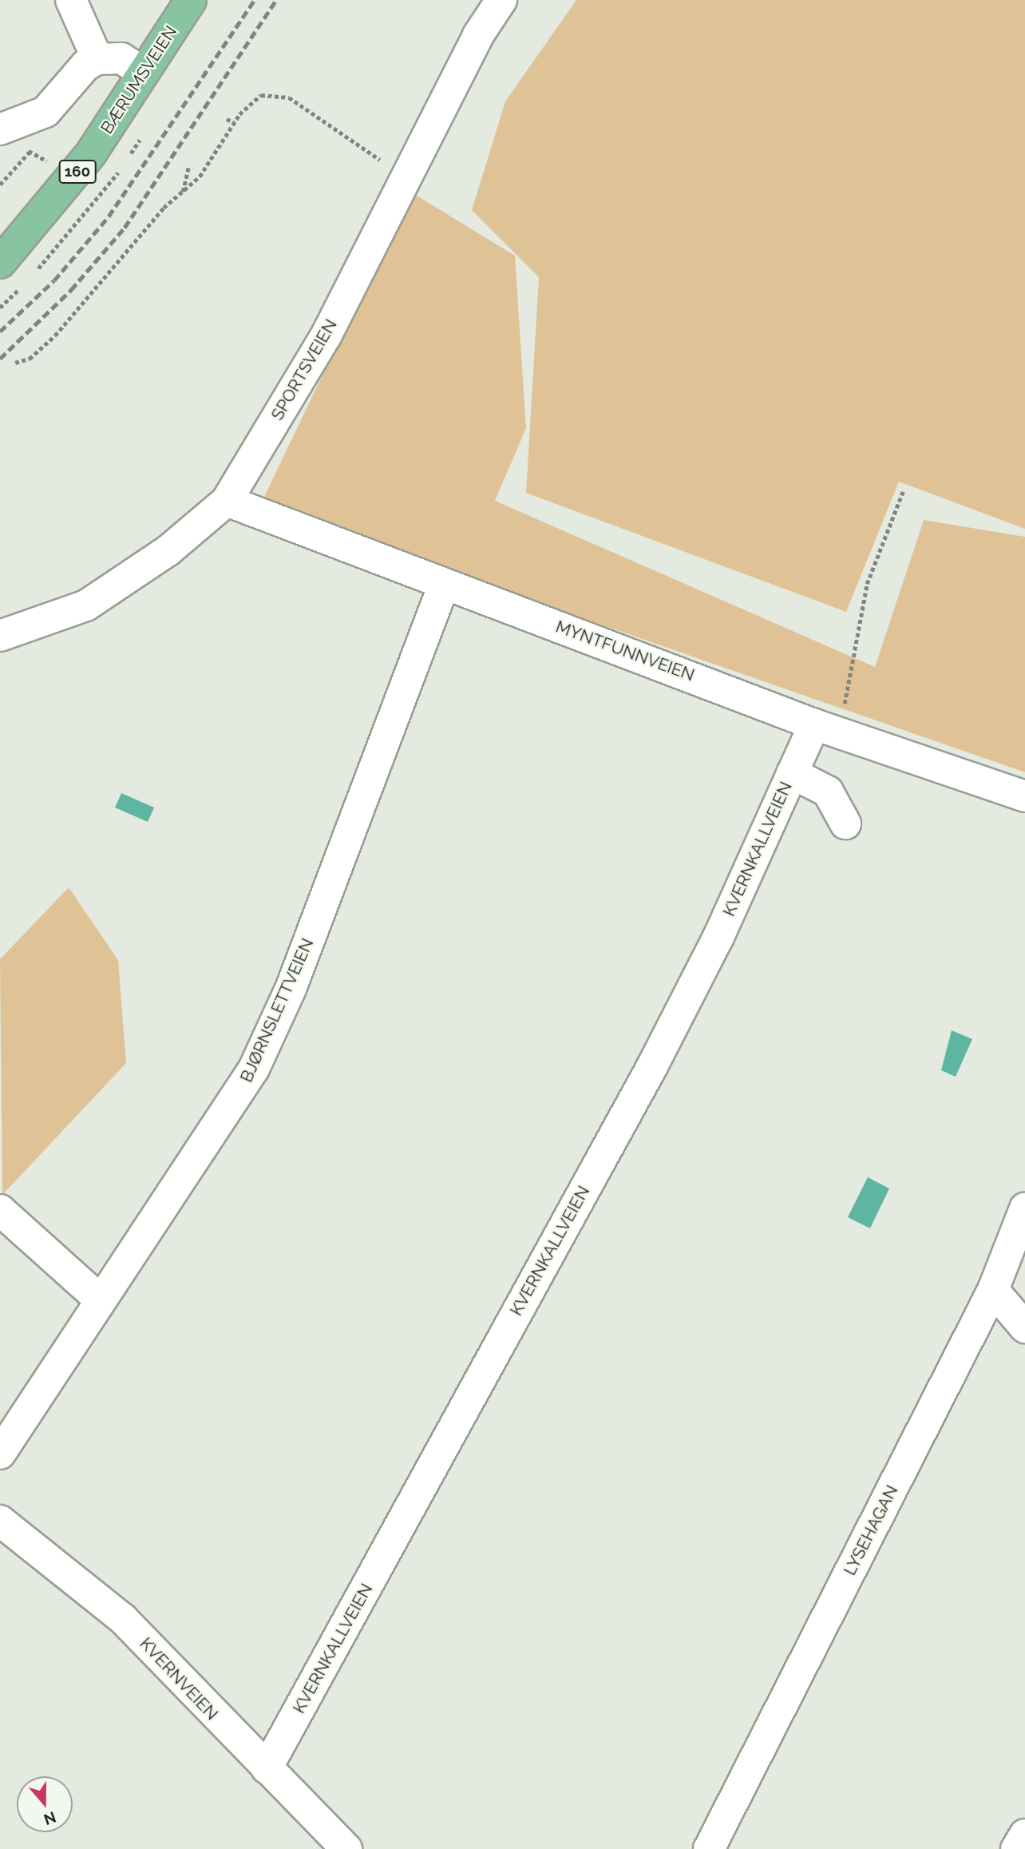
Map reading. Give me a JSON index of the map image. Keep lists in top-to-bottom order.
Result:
{
  "streets": {
    "main road": ["BÆRUMSVEIEN", "160"],
    "street": [
      "SPORTSVEIEN",
      "MYNTFUNNVEIEN",
      "KVERNKALLVEIEN",
      "BJØRNSLETTVEIEN",
      "LYSEHAGAN",
      "KVERNVEIEN"
    ]
  },
  "crossings": [
    ["SPORTSVEIEN", "MYNTFUNNVEIEN"],
    ["MYNTFUNNVEIEN", "KVERNKALLVEIEN"],
    ["MYNTFUNNVEIEN", "BJØRNSLETTVEIEN"],
    ["KVERNKALLVEIEN", "KVERNVEIEN"]
  ],
  "north": "bottom"
}
